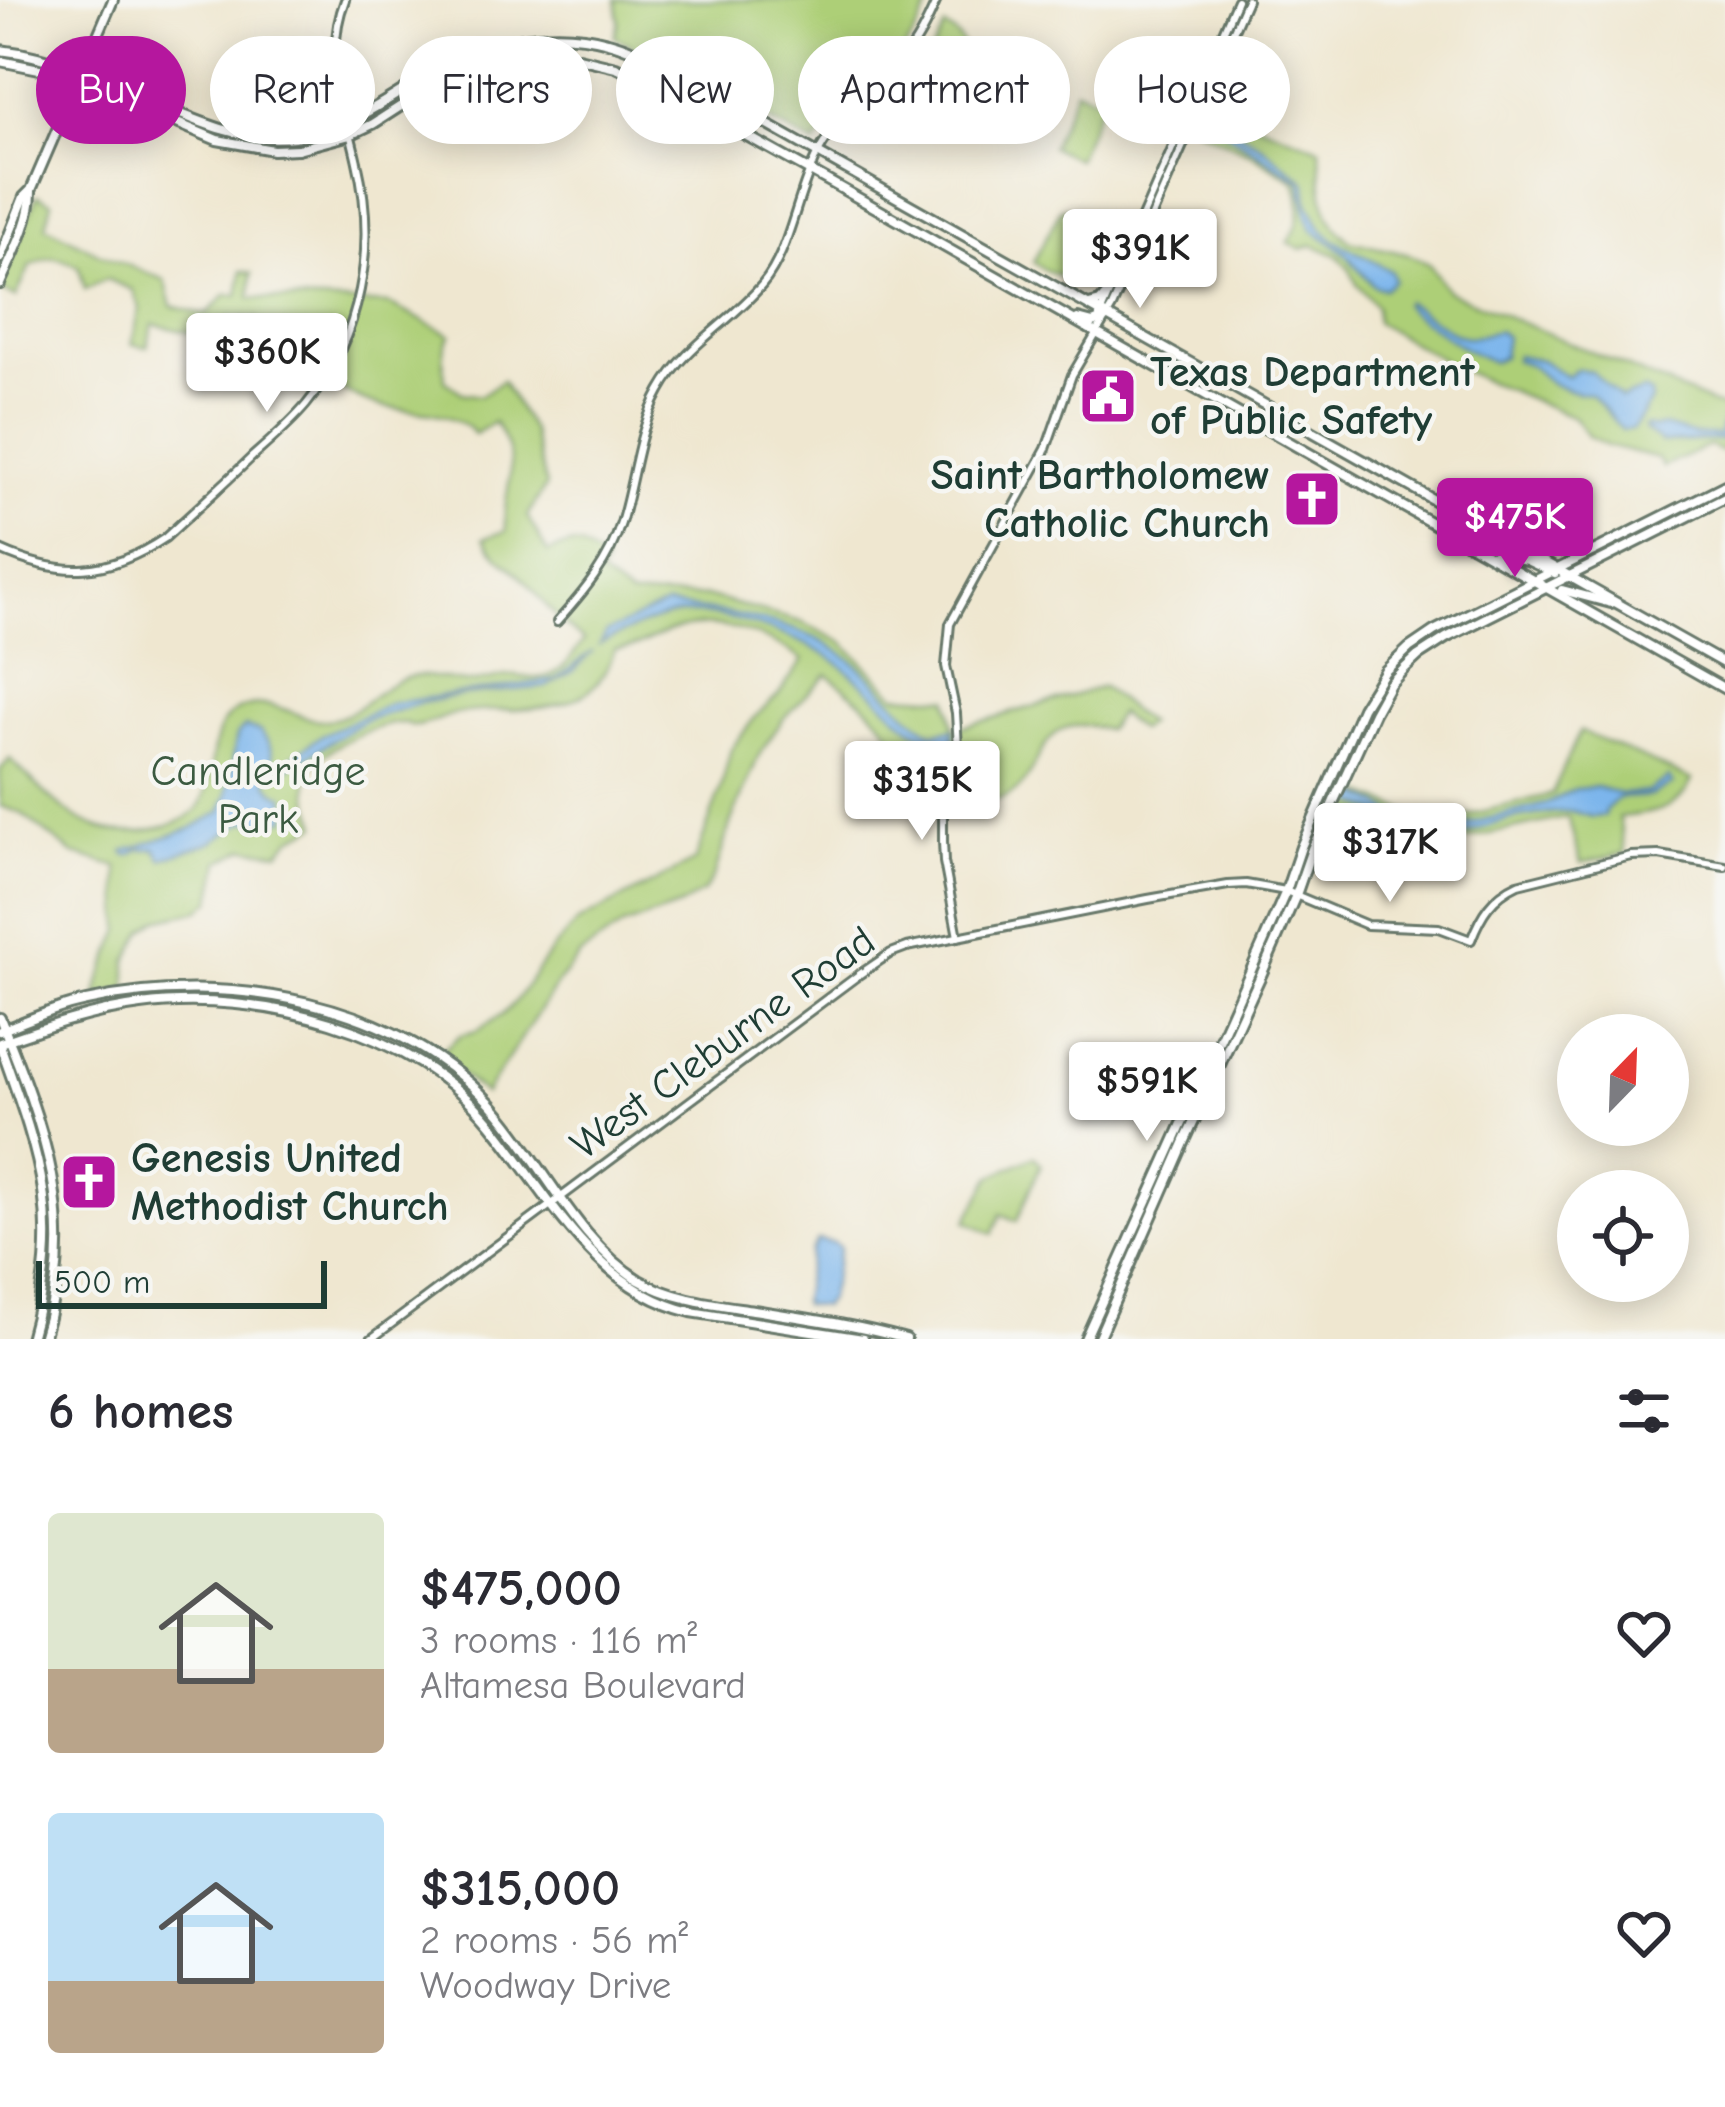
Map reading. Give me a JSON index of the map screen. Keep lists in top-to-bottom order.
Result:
{
  "streets": {
    "street": ["West Cleburne Road"]
  },
  "parks": ["Candleridge Park"],
  "places": {
    "public building": ["Texas Department of Public Safety"],
    "church": ["Saint Bartholomew Catholic Church", "Genesis United Methodist Church"]
  },
  "scale_bar": "500 m",
  "north": "top right",
  "page": {
    "chip": [
      "Buy",
      "Rent",
      "Filters",
      "New",
      "Apartment",
      "House"
    ],
    "price": [
      "$391K",
      "$360K",
      "$475K",
      "$315K",
      "$317K",
      "$591K"
    ],
    "scale": "500 m",
    "heading": "6 homes",
    "list": [
      {
        "name": "$475,000",
        "note": "3 rooms · 116 m² · Altamesa Boulevard"
      },
      {
        "name": "$315,000",
        "note": "2 rooms · 56 m² · Woodway Drive"
      }
    ]
  }
}
